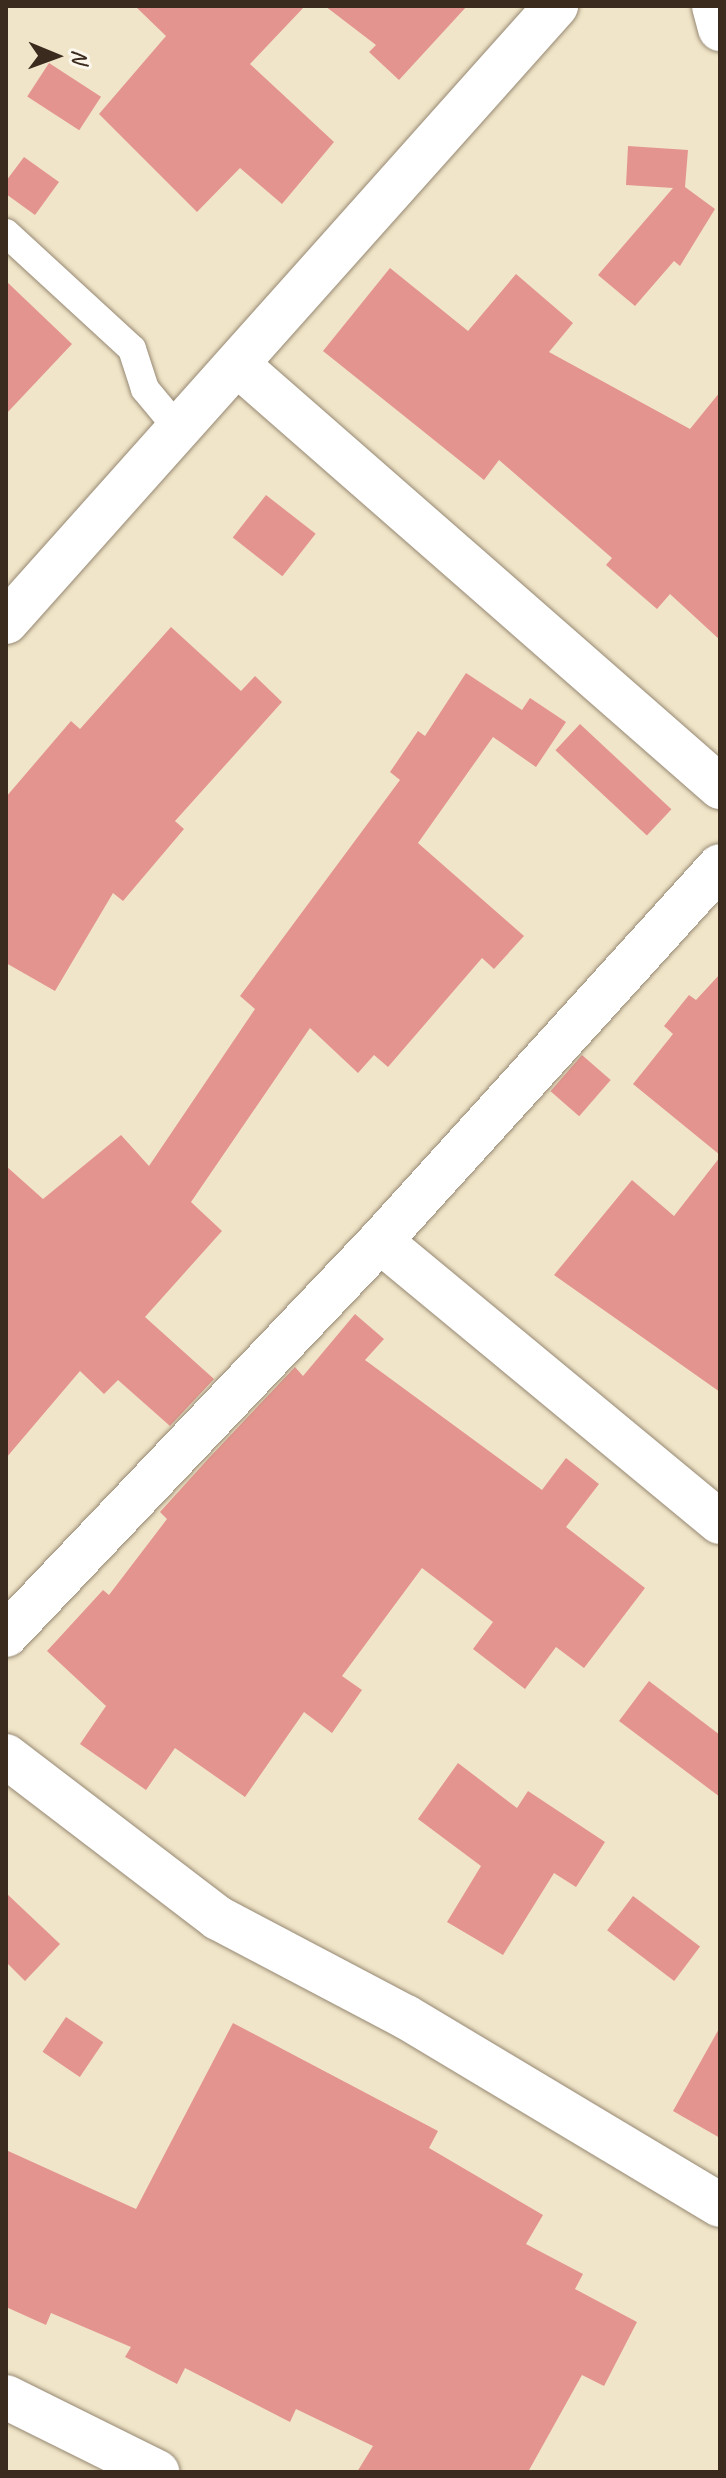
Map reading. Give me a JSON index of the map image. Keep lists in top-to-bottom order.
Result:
{
  "north": "right"
}
